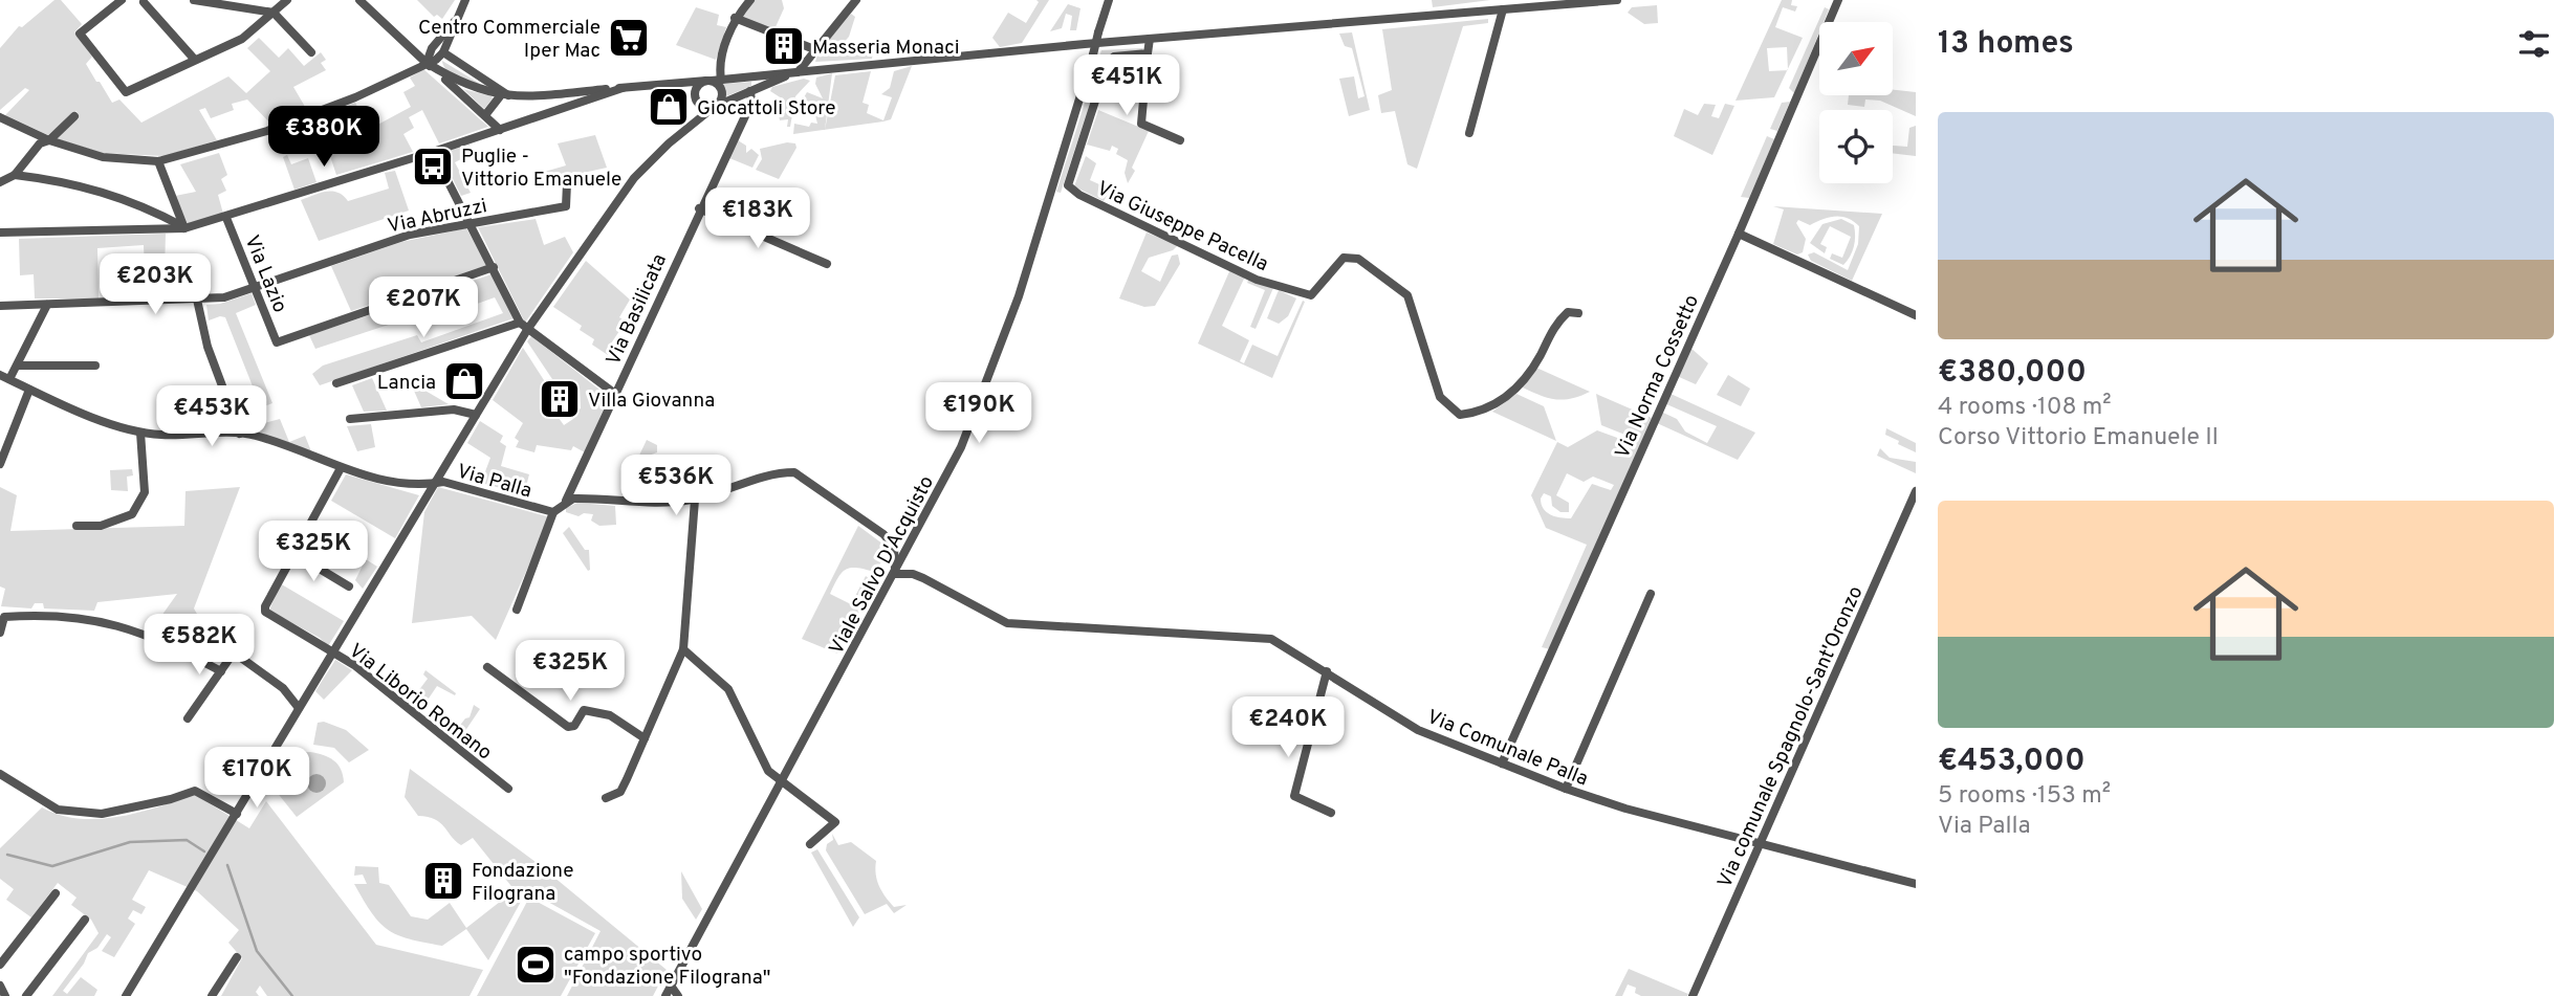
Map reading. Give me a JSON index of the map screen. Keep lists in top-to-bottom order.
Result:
{
  "streets": {
    "street": [
      "Via Abruzzi",
      "Via Giuseppe Pacella",
      "Via Lazio",
      "Via Basilicata",
      "Via Norma Cossetto",
      "Via Palla",
      "Viale Salvo D'Acquisto",
      "Via Liborio Romano",
      "Via comunale Spagnolo-Sant'Oronzo",
      "Via Comunale Palla"
    ]
  },
  "crossings": [
    ["Via Abruzzi", "Via Lazio"],
    ["Via Basilicata", "Via Palla"],
    ["Via Norma Cossetto", "Via Comunale Palla"],
    ["Via Palla", "Via Liborio Romano"],
    ["Viale Salvo D'Acquisto", "Via Comunale Palla"],
    ["Via comunale Spagnolo-Sant'Oronzo", "Via Comunale Palla"]
  ],
  "places": {
    "supermarket": ["Centro Commerciale Iper Mac"],
    "building": ["Masseria Monaci", "Villa Giovanna", "Fondazione Filograna"],
    "shop": ["Giocattoli Store", "Lancia"],
    "bus stop": ["Puglie - Vittorio Emanuele"],
    "sports": ["campo sportivo \"Fondazione Filograna\""]
  },
  "north": "top right",
  "page": {
    "heading": "13 homes",
    "price": [
      "€451K",
      "€380K",
      "€183K",
      "€203K",
      "€207K",
      "€190K",
      "€453K",
      "€536K",
      "€325K",
      "€582K",
      "€325K",
      "€240K",
      "€170K"
    ],
    "list": [
      {
        "name": "€380,000",
        "note": "4 rooms · 108 m² · Corso Vittorio Emanuele II"
      },
      {
        "name": "€453,000",
        "note": "5 rooms · 153 m² · Via Palla"
      }
    ]
  }
}
